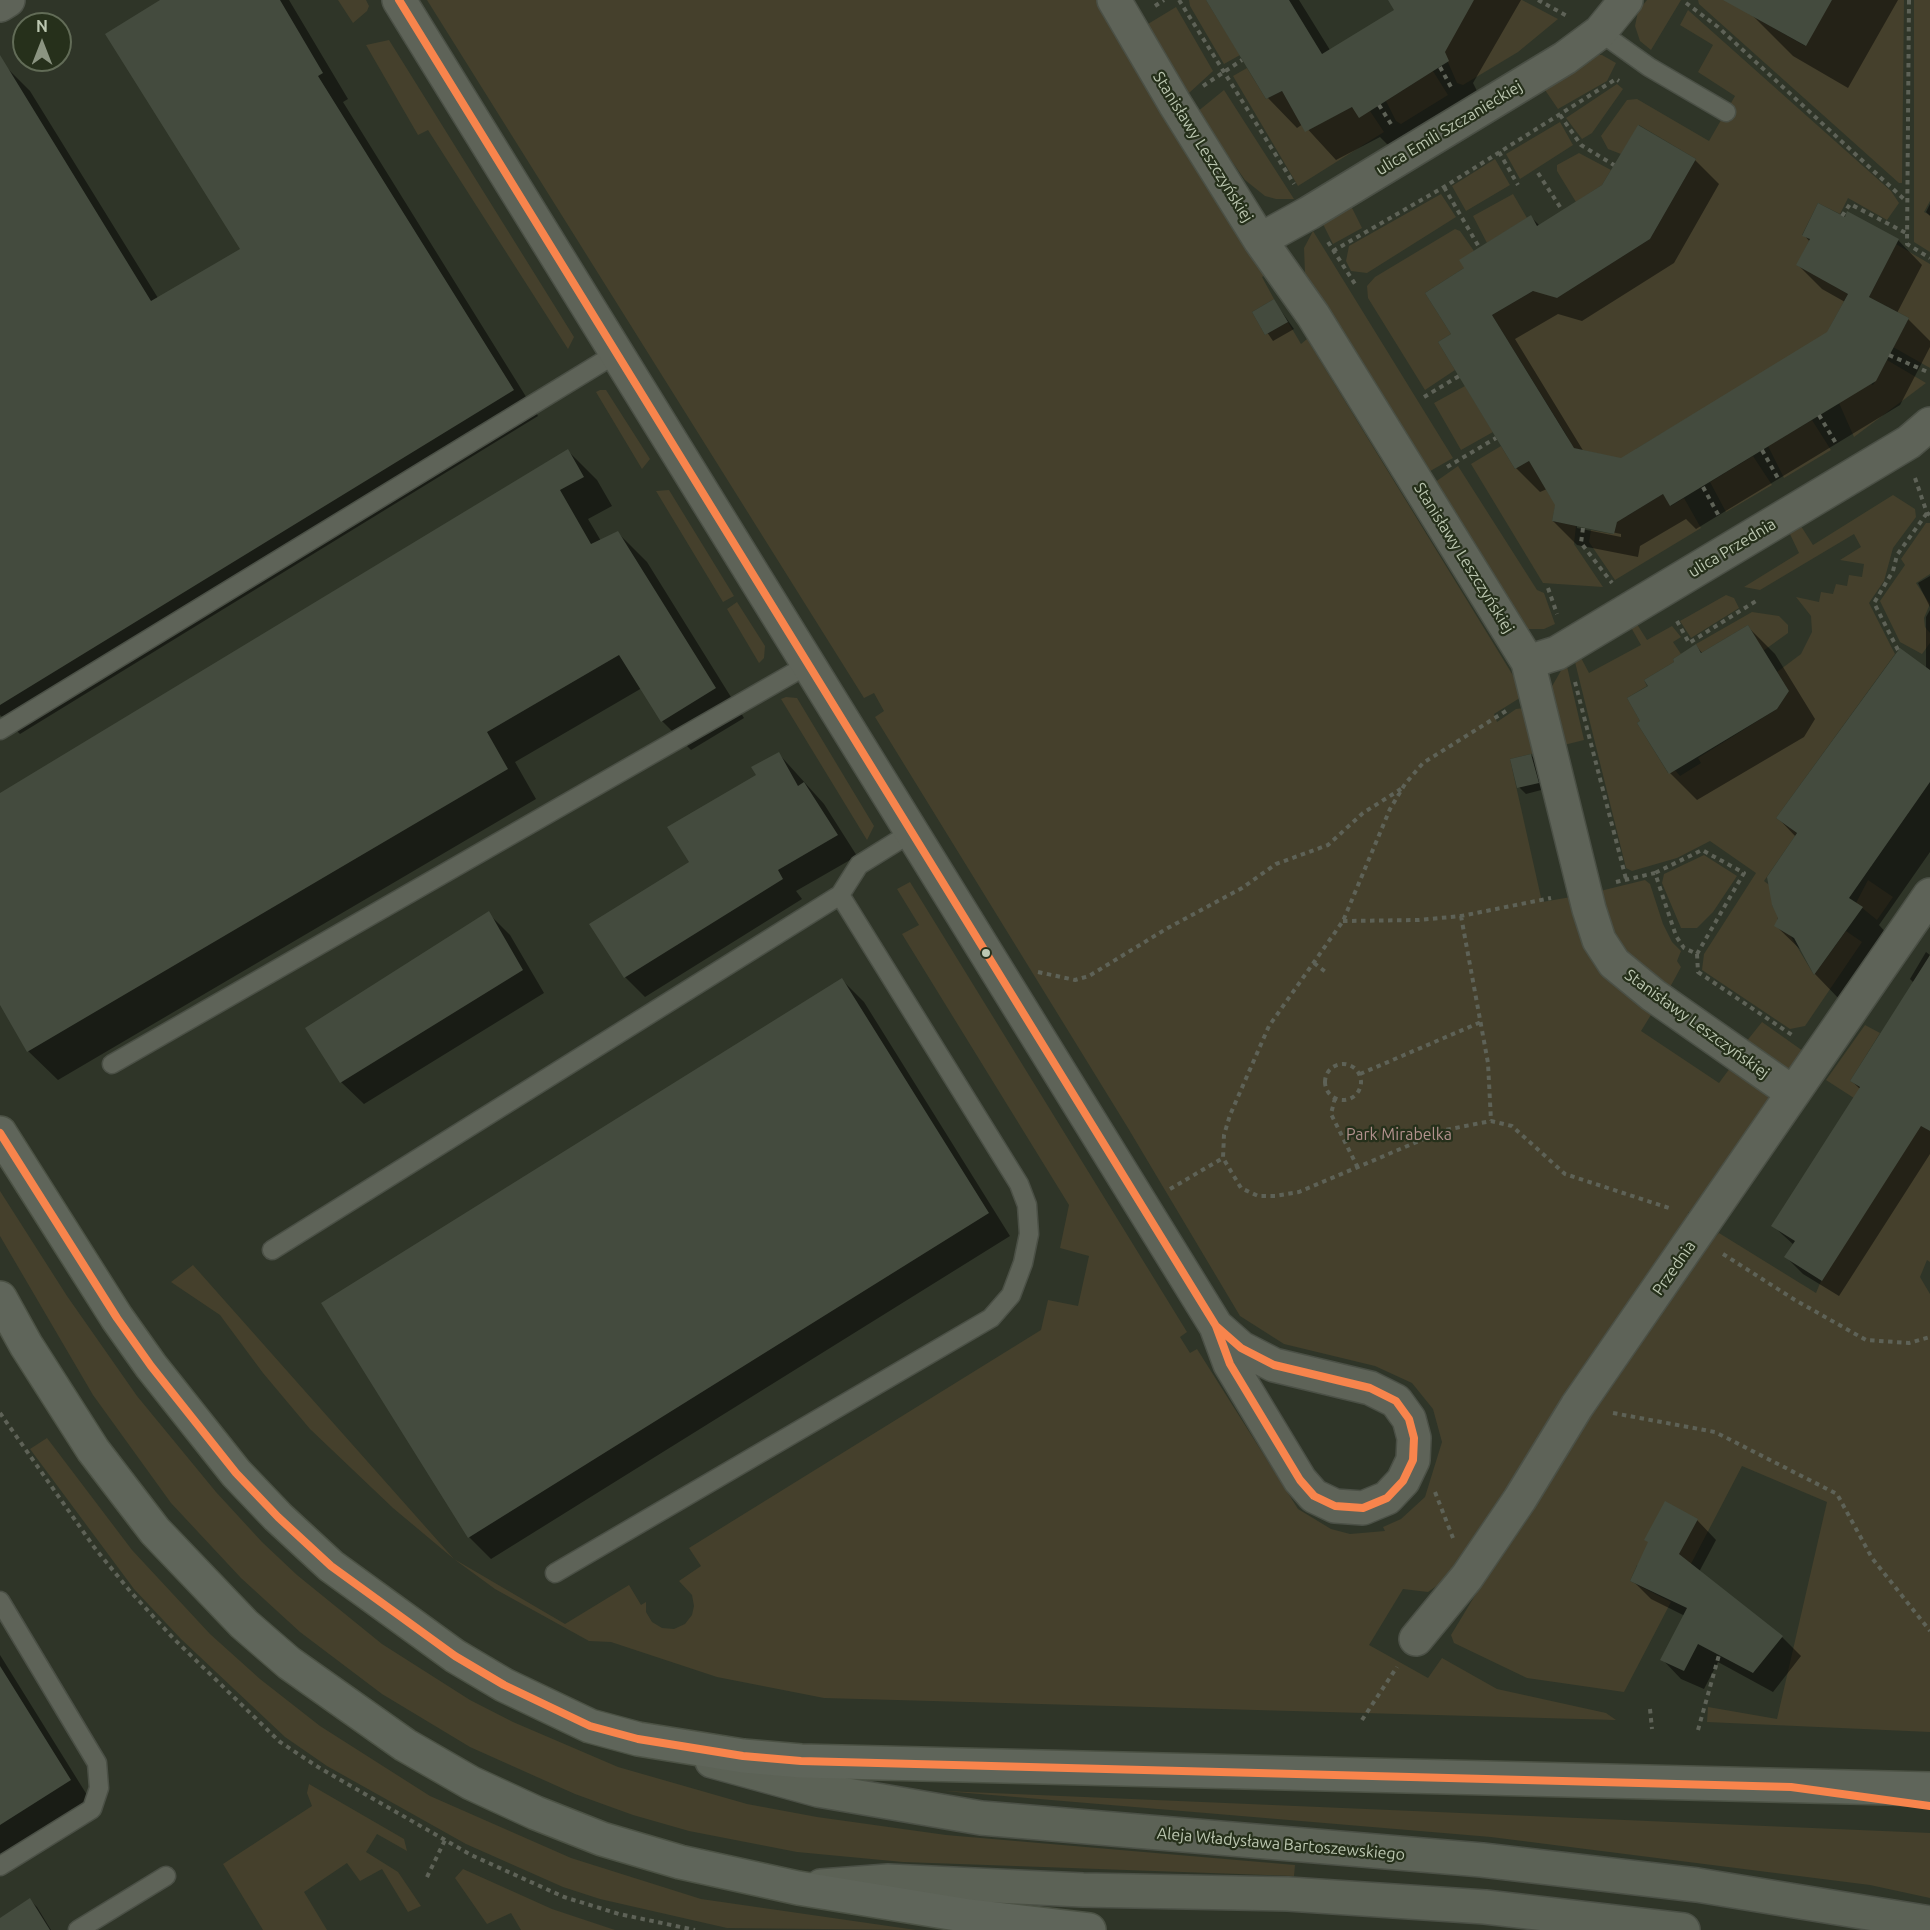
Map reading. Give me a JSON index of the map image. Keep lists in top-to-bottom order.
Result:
{
  "streets": {
    "main road": ["Aleja Władysława Bartoszewskiego"],
    "street": [
      "ulica Emili Szczanieckiej",
      "Stanisławy Leszczyńskiej",
      "ulica Przednia",
      "Przednia"
    ]
  },
  "crossings": [
    ["ulica Emili Szczanieckiej", "Stanisławy Leszczyńskiej"],
    ["Stanisławy Leszczyńskiej", "ulica Przednia"],
    ["Stanisławy Leszczyńskiej", "Przednia"]
  ],
  "parks": ["Park Mirabelka"],
  "north": "top"
}
